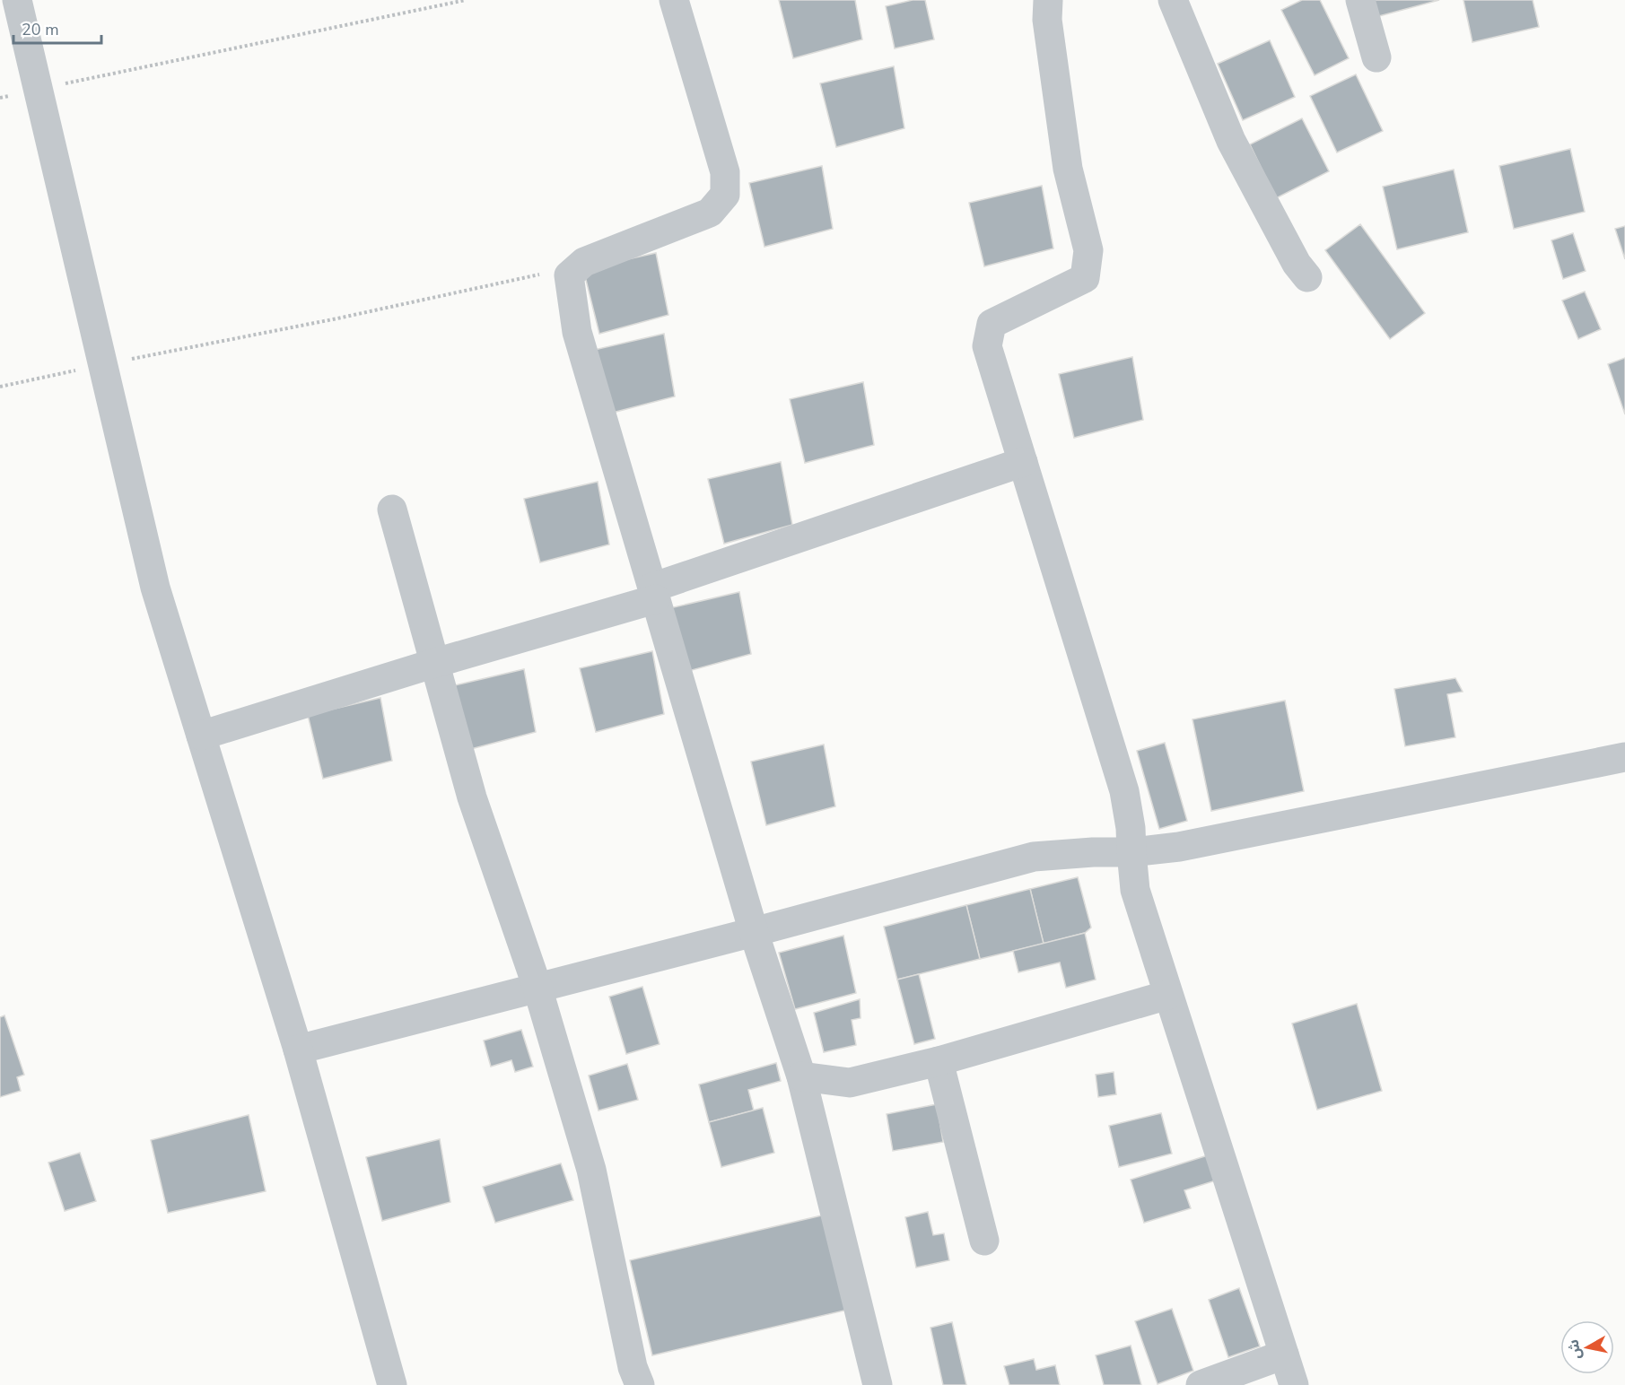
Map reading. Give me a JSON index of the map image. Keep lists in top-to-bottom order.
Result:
{
  "scale_bar": "20 m",
  "north": "left"
}
